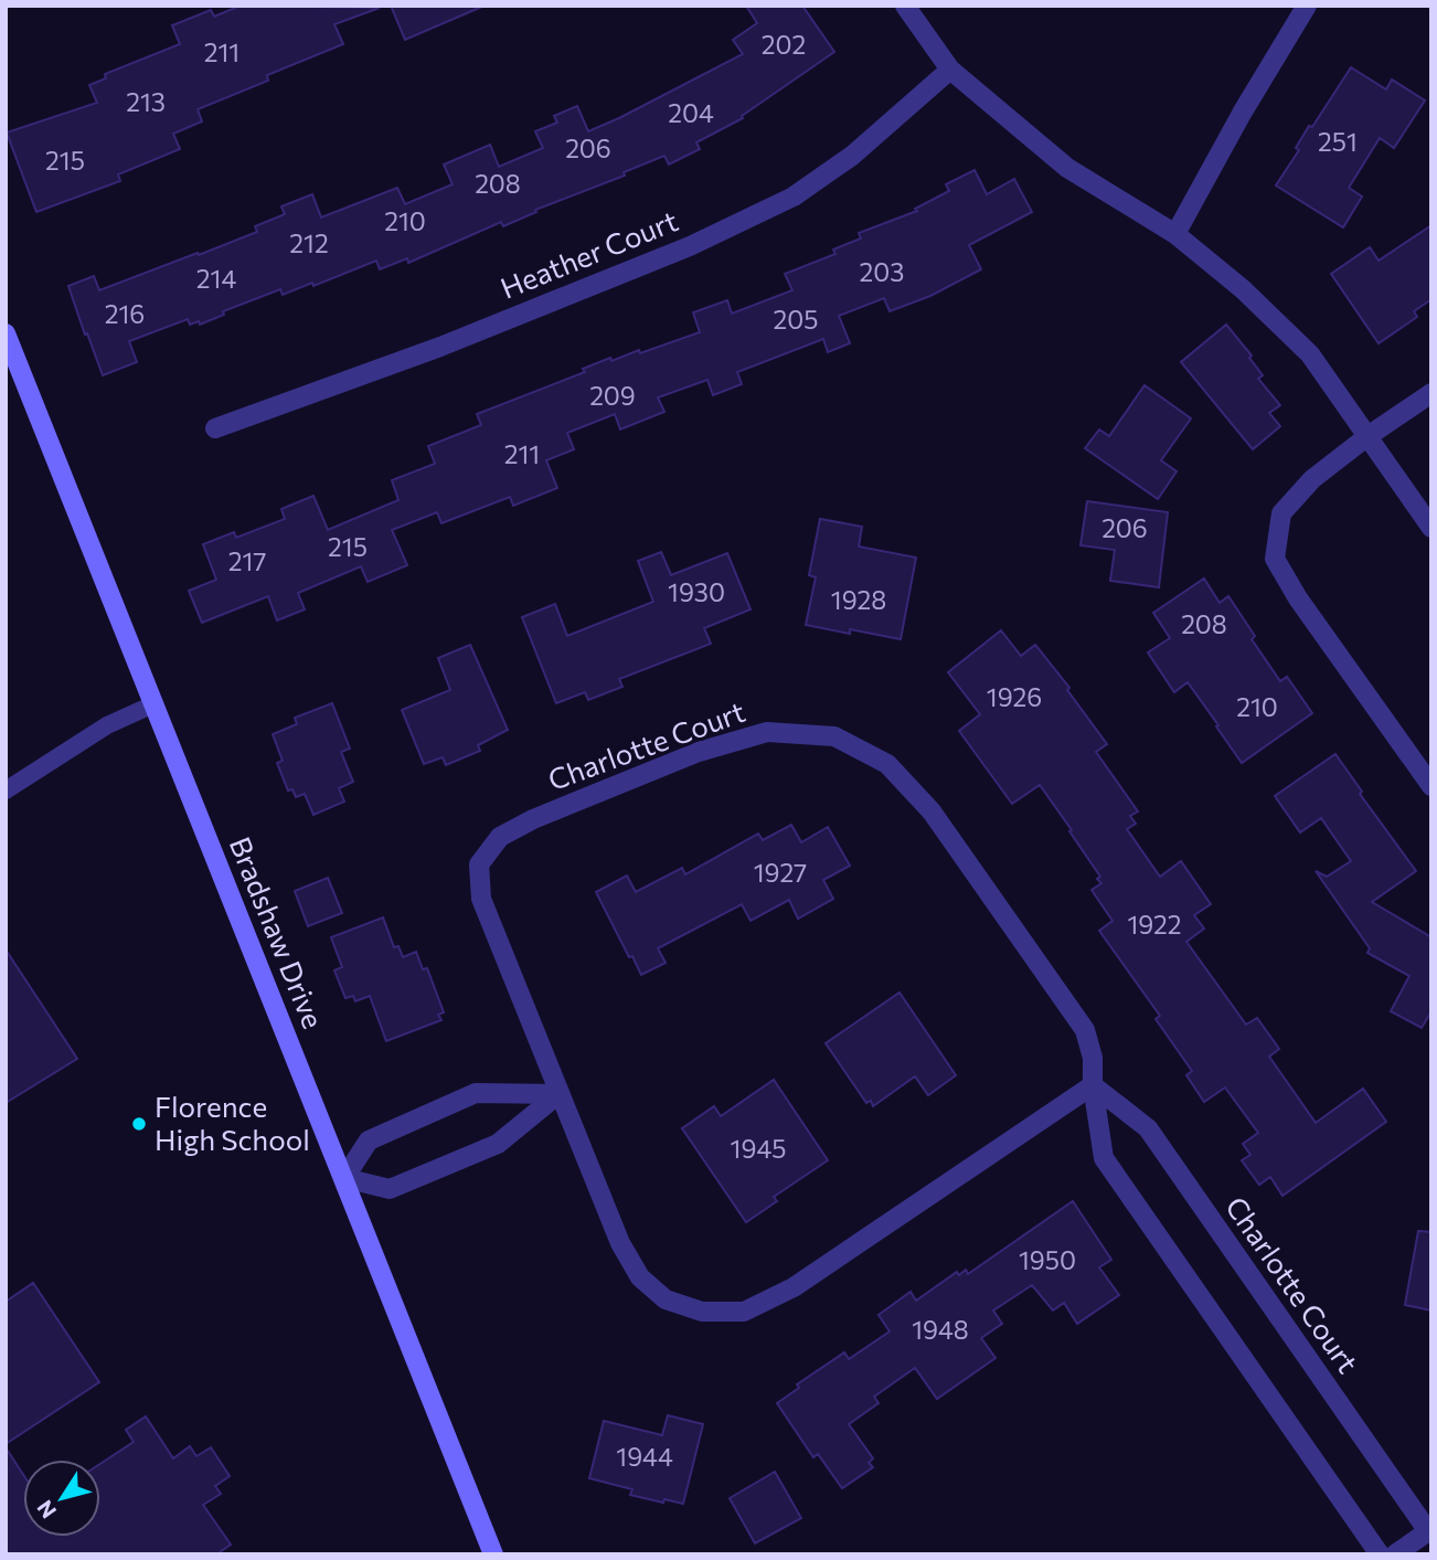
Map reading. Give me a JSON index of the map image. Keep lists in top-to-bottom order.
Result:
{
  "streets": {
    "street": ["Heather Court", "Charlotte Court", "Bradshaw Drive"]
  },
  "places": ["Florence High School"],
  "house_numbers": [
    "202",
    "211",
    "213",
    "204",
    "251",
    "206",
    "215",
    "208",
    "210",
    "212",
    "203",
    "214",
    "216",
    "205",
    "209",
    "211",
    "206",
    "215",
    "217",
    "1930",
    "1928",
    "208",
    "1926",
    "210",
    "1927",
    "1922",
    "1945",
    "1950",
    "1948",
    "1944"
  ],
  "north": "bottom left"
}
